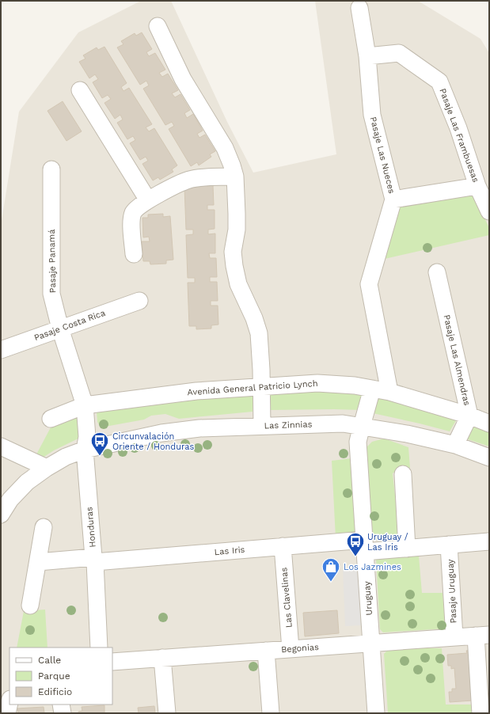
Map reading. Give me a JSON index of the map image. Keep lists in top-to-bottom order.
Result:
{
  "streets": {
    "street": [
      "Pasaje Las Frambuesas",
      "Pasaje Las Nueces",
      "Pasaje Panamá",
      "Pasaje Costa Rica",
      "Pasaje Las Almendras",
      "Avenida General Patricio Lynch",
      "Las Zinnias",
      "Honduras",
      "Las Iris",
      "Pasaje Uruguay",
      "Las Clavelinas",
      "Uruguay",
      "Begonias"
    ]
  },
  "crossings": [
    ["Pasaje Las Frambuesas", "Pasaje Las Nueces"],
    ["Pasaje Las Nueces", "Avenida General Patricio Lynch"],
    ["Pasaje Panamá", "Pasaje Costa Rica"],
    ["Pasaje Panamá", "Avenida General Patricio Lynch"],
    ["Pasaje Panamá", "Honduras"],
    ["Pasaje Las Almendras", "Avenida General Patricio Lynch"],
    ["Pasaje Las Almendras", "Las Zinnias"],
    ["Avenida General Patricio Lynch", "Honduras"],
    ["Avenida General Patricio Lynch", "Uruguay"],
    ["Las Zinnias", "Honduras"],
    ["Las Zinnias", "Uruguay"],
    ["Honduras", "Las Iris"],
    ["Las Iris", "Pasaje Uruguay"],
    ["Las Iris", "Las Clavelinas"],
    ["Las Iris", "Uruguay"],
    ["Pasaje Uruguay", "Begonias"],
    ["Las Clavelinas", "Begonias"],
    ["Uruguay", "Begonias"]
  ],
  "places": {
    "bus stop": ["Circunvalación Oriente / Honduras", "Uruguay / Las Iris"],
    "shop": ["Los Jazmines"]
  },
  "legend": ["Calle", "Parque", "Edificio"]
}
